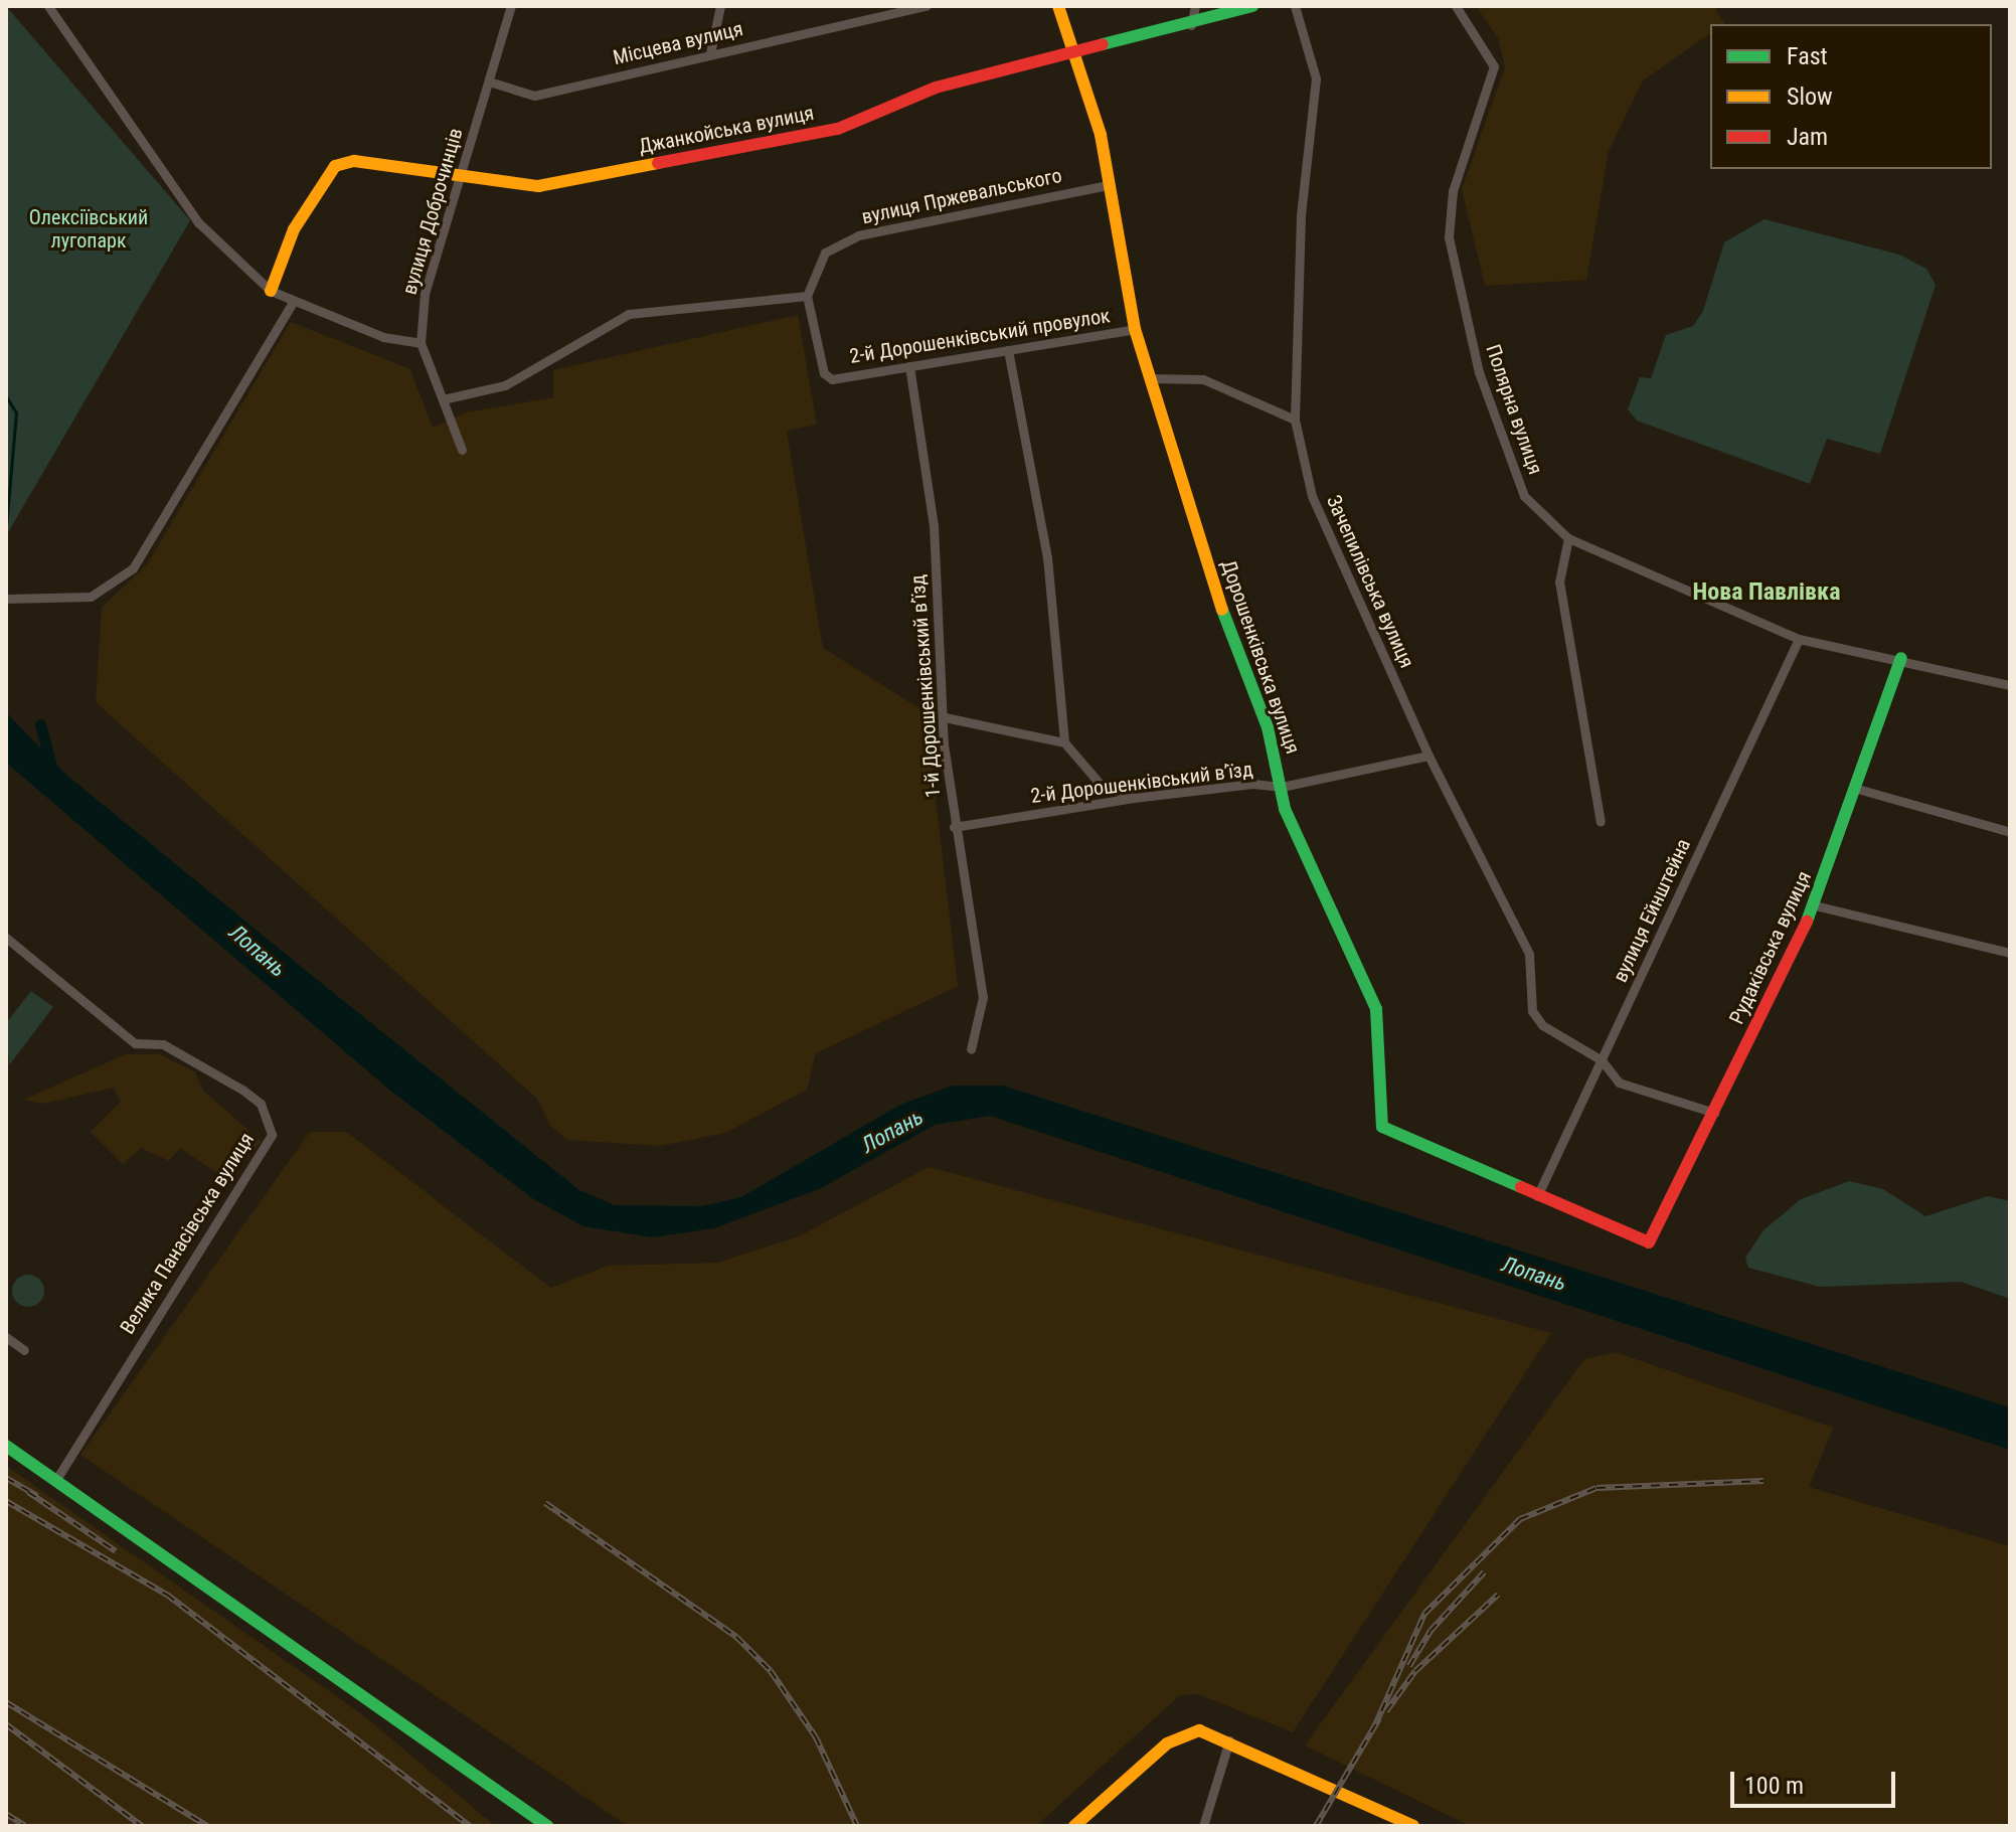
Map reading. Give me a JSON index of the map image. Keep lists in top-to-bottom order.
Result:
{
  "streets": {
    "street": [
      "Місцева вулиця",
      "Джанкойська вулиця",
      "вулиця Пржевальського",
      "вулиця Доброчинців",
      "2-й Дорошенківський провулок",
      "Полярна вулиця",
      "Зачепилівська вулиця",
      "Дорошенківська вулиця",
      "1-й Дорошенківський в’їзд",
      "2-й Дорошенківський в’їзд",
      "вулиця Ейнштейна",
      "Рудаківська вулиця",
      "Велика Панасівська вулиця"
    ]
  },
  "crossings": [
    ["Місцева вулиця", "вулиця Доброчинців"],
    ["Джанкойська вулиця", "вулиця Доброчинців"],
    ["Джанкойська вулиця", "Дорошенківська вулиця"],
    ["вулиця Пржевальського", "2-й Дорошенківський провулок"],
    ["вулиця Пржевальського", "Дорошенківська вулиця"],
    ["2-й Дорошенківський провулок", "Дорошенківська вулиця"],
    ["2-й Дорошенківський провулок", "1-й Дорошенківський в’їзд"],
    ["Зачепилівська вулиця", "2-й Дорошенківський в’їзд"],
    ["Зачепилівська вулиця", "вулиця Ейнштейна"],
    ["Дорошенківська вулиця", "2-й Дорошенківський в’їзд"],
    ["Дорошенківська вулиця", "вулиця Ейнштейна"],
    ["Дорошенківська вулиця", "Рудаківська вулиця"],
    ["1-й Дорошенківський в’їзд", "2-й Дорошенківський в’їзд"]
  ],
  "districts": ["Нова Павлівка"],
  "water": ["Лопань"],
  "parks": ["Олексіївський лугопарк"],
  "legend": ["Fast", "Slow", "Jam"],
  "scale_bar": "100 m"
}
